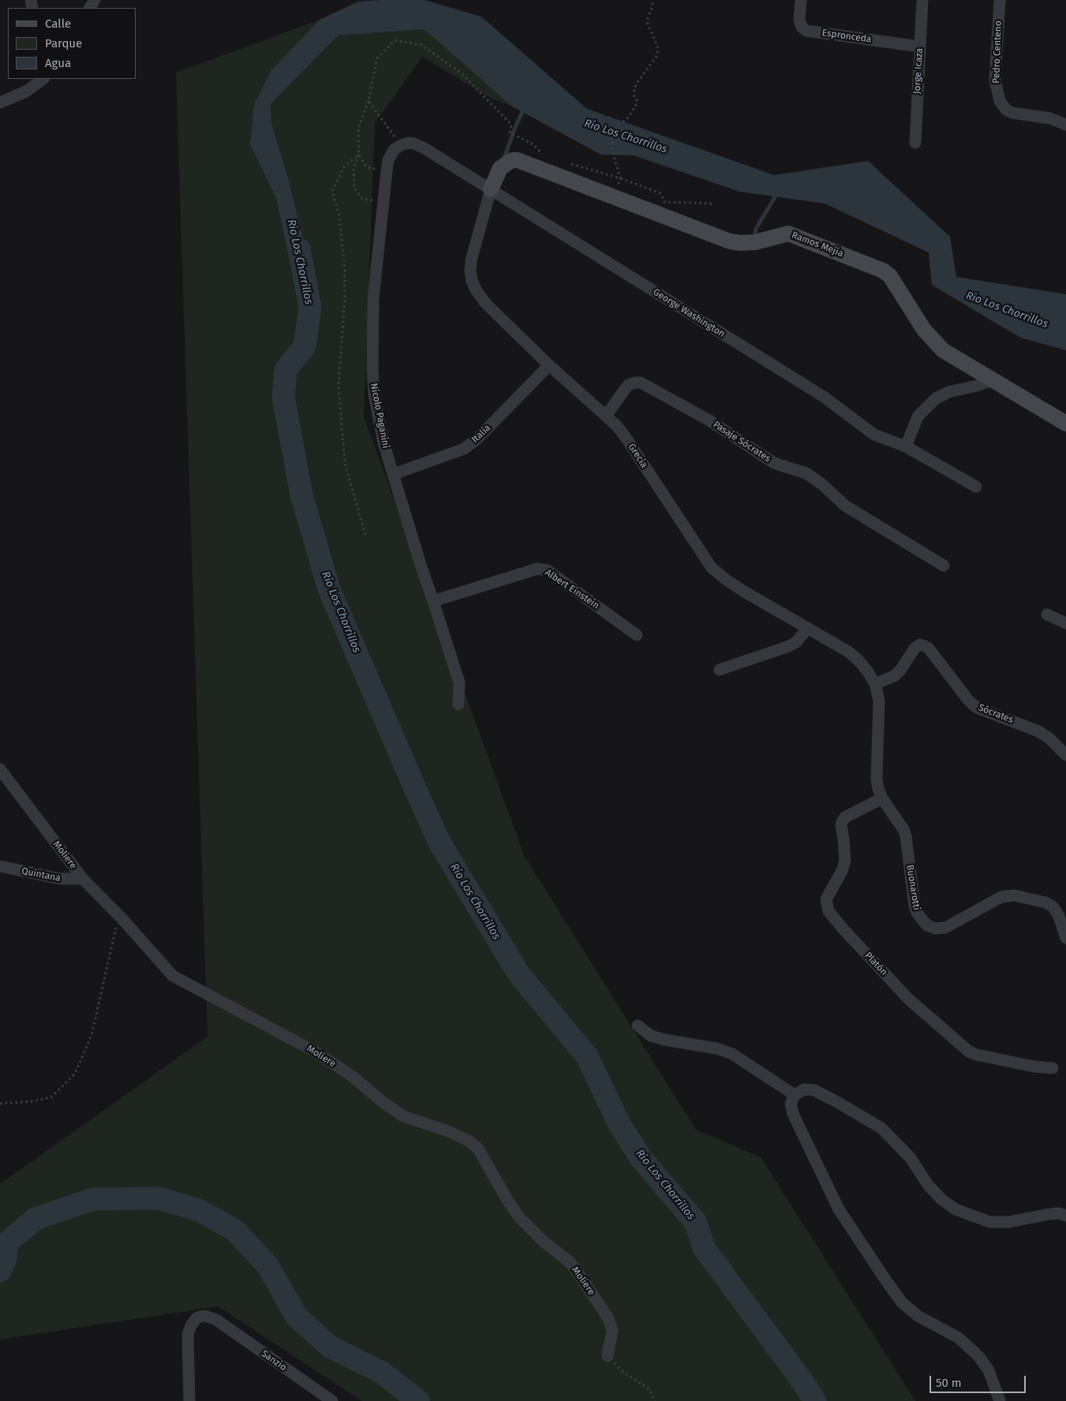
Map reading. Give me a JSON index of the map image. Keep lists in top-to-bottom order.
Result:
{
  "streets": {
    "street": [
      "Espronceda",
      "Pedro Centeno",
      "Jorge Icaza",
      "Ramos Mejía",
      "George Washington",
      "Nícolo Paganini",
      "Italia",
      "Pasaje Sócrates",
      "Grecia",
      "Albert Einstein",
      "Sócrates",
      "Moliere",
      "Quintana",
      "Buonarotti",
      "Platón",
      "Sanzio"
    ]
  },
  "crossings": [
    ["Espronceda", "Jorge Icaza"],
    ["Ramos Mejía", "George Washington"],
    ["Ramos Mejía", "Grecia"],
    ["George Washington", "Nícolo Paganini"],
    ["George Washington", "Grecia"],
    ["Nícolo Paganini", "Italia"],
    ["Nícolo Paganini", "Albert Einstein"],
    ["Italia", "Grecia"],
    ["Pasaje Sócrates", "Grecia"],
    ["Grecia", "Sócrates"],
    ["Grecia", "Buonarotti"],
    ["Sócrates", "Buonarotti"],
    ["Moliere", "Quintana"],
    ["Buonarotti", "Platón"]
  ],
  "water": ["Río Los Chorrillos"],
  "legend": ["Calle", "Parque", "Agua"],
  "scale_bar": "50 m"
}
